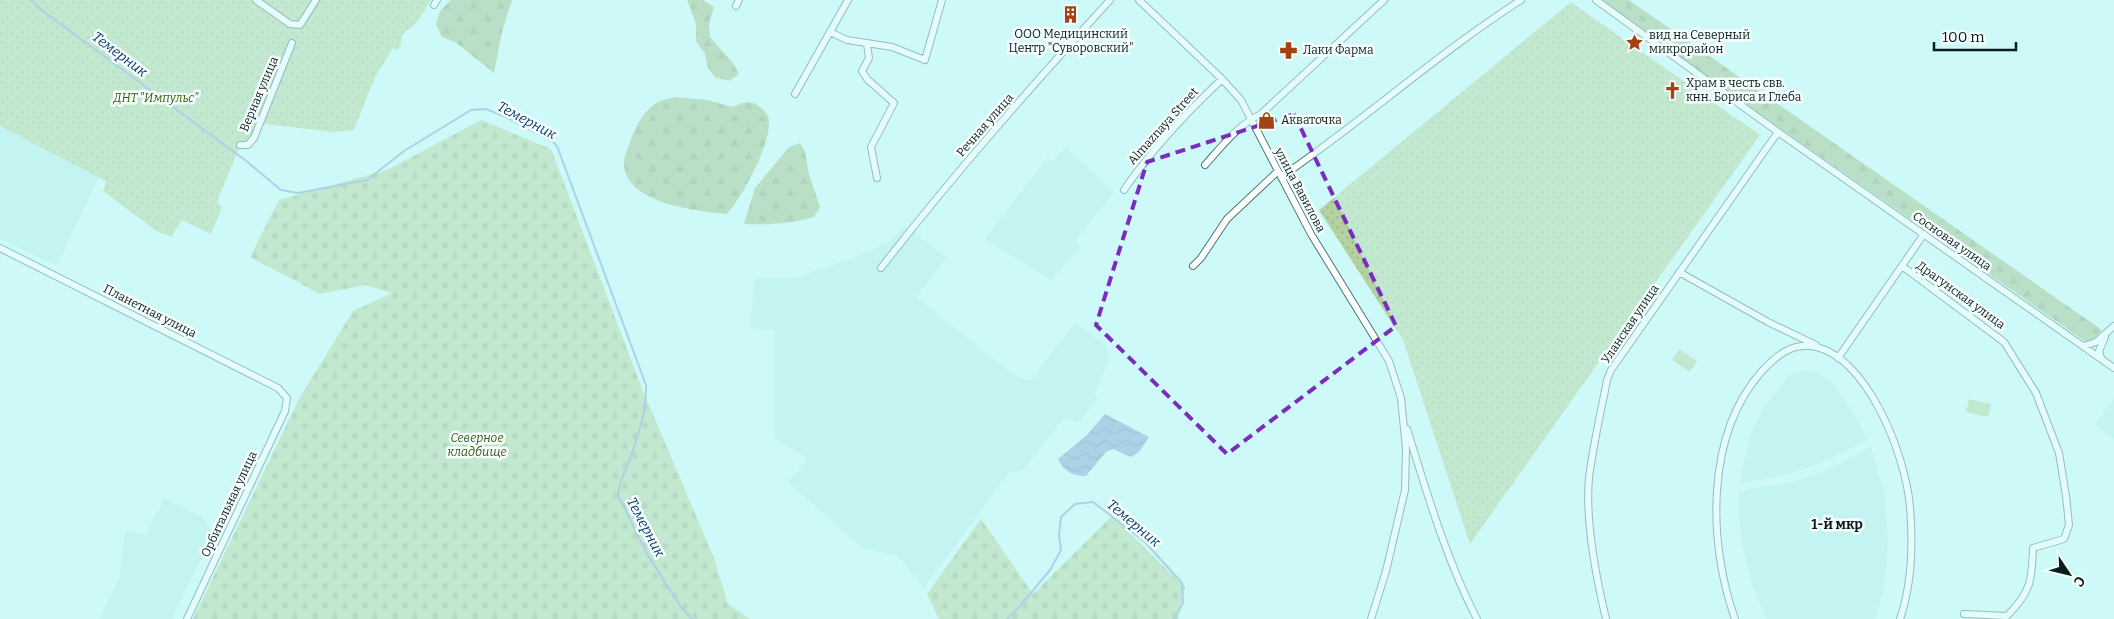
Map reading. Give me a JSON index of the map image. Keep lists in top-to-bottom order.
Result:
{
  "streets": {
    "street": [
      "Верная улица",
      "Речная улица",
      "Almaznaya Street",
      "улица Вавилова",
      "Сосновая улица",
      "Драгунская улица",
      "Планетная улица",
      "Уланская улица",
      "Орбитальная улица"
    ]
  },
  "crossings": [
    ["Almaznaya Street", "улица Вавилова"],
    ["Сосновая улица", "Уланская улица"],
    ["Планетная улица", "Орбитальная улица"]
  ],
  "districts": ["1-й мкр"],
  "water": ["Темерник"],
  "parks": ["ДНТ \"Импульс\"", "Северное кладбище"],
  "places": {
    "building": ["ООО Медицинский Центр \"Суворовский\""],
    "place": ["вид на Северный микрорайон"],
    "pharmacy": ["Лаки Фарма"],
    "church": ["Храм в честь свв. кнн. Бориса и Глеба"],
    "shop": ["Акваточка"]
  },
  "scale_bar": "100 m",
  "north": "bottom right"
}
